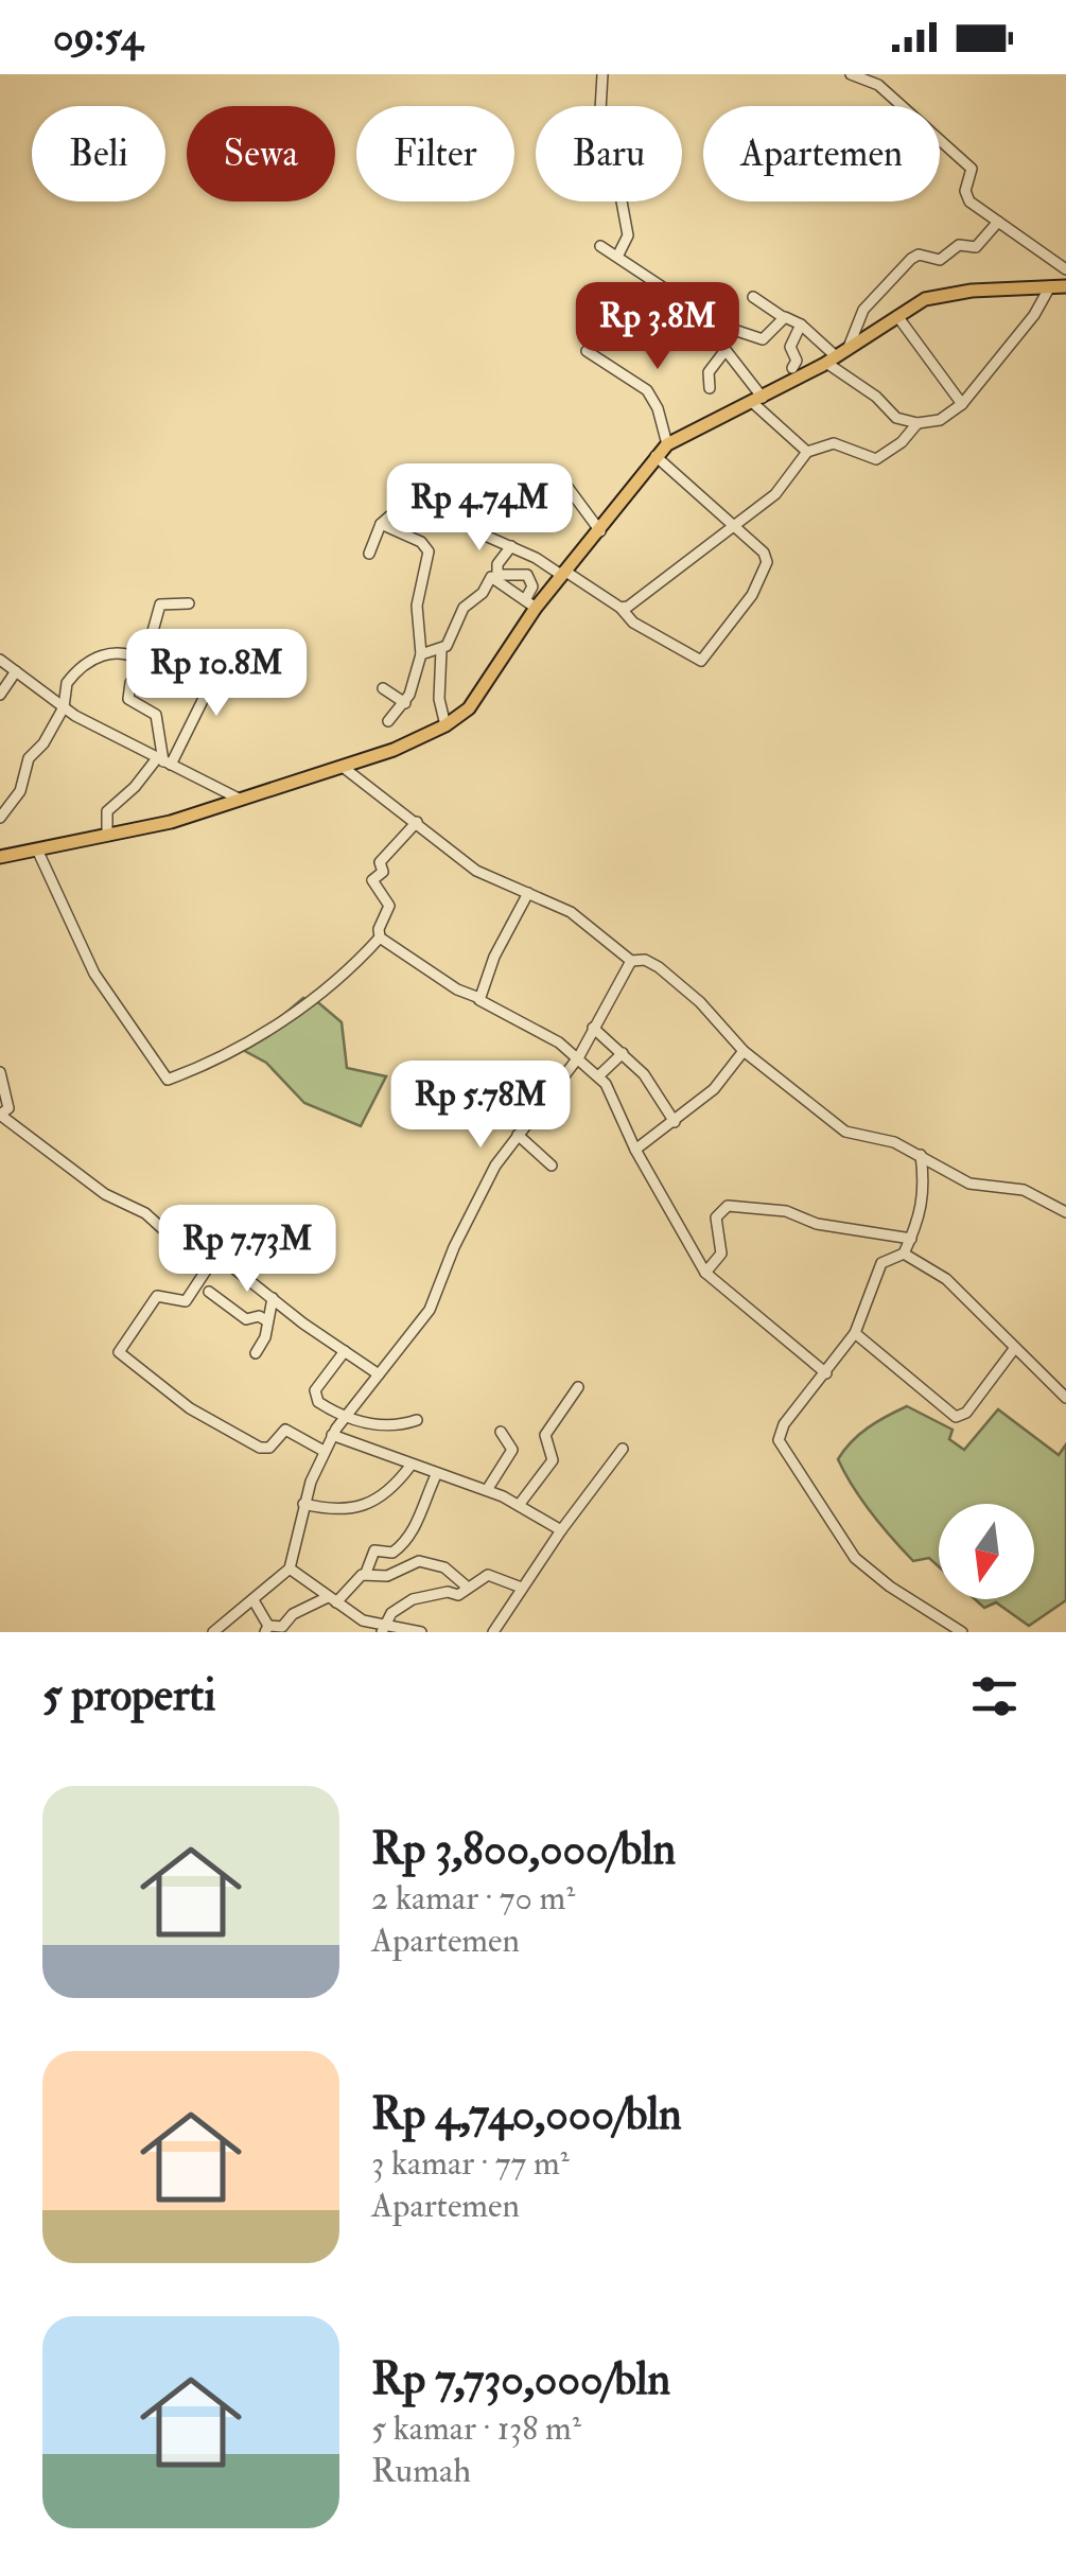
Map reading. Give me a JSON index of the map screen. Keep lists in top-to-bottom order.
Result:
{
  "north": "bottom",
  "page": {
    "status": "09:54",
    "chip": [
      "Beli",
      "Sewa",
      "Filter",
      "Baru",
      "Apartemen"
    ],
    "price": [
      "Rp 3.8M",
      "Rp 4.74M",
      "Rp 10.8M",
      "Rp 5.78M",
      "Rp 7.73M"
    ],
    "heading": "5 properti",
    "list": [
      {
        "name": "Rp 3,800,000/bln",
        "note": "2 kamar · 70 m² · Apartemen"
      },
      {
        "name": "Rp 4,740,000/bln",
        "note": "3 kamar · 77 m² · Apartemen"
      },
      {
        "name": "Rp 7,730,000/bln",
        "note": "5 kamar · 138 m² · Rumah"
      }
    ]
  }
}
